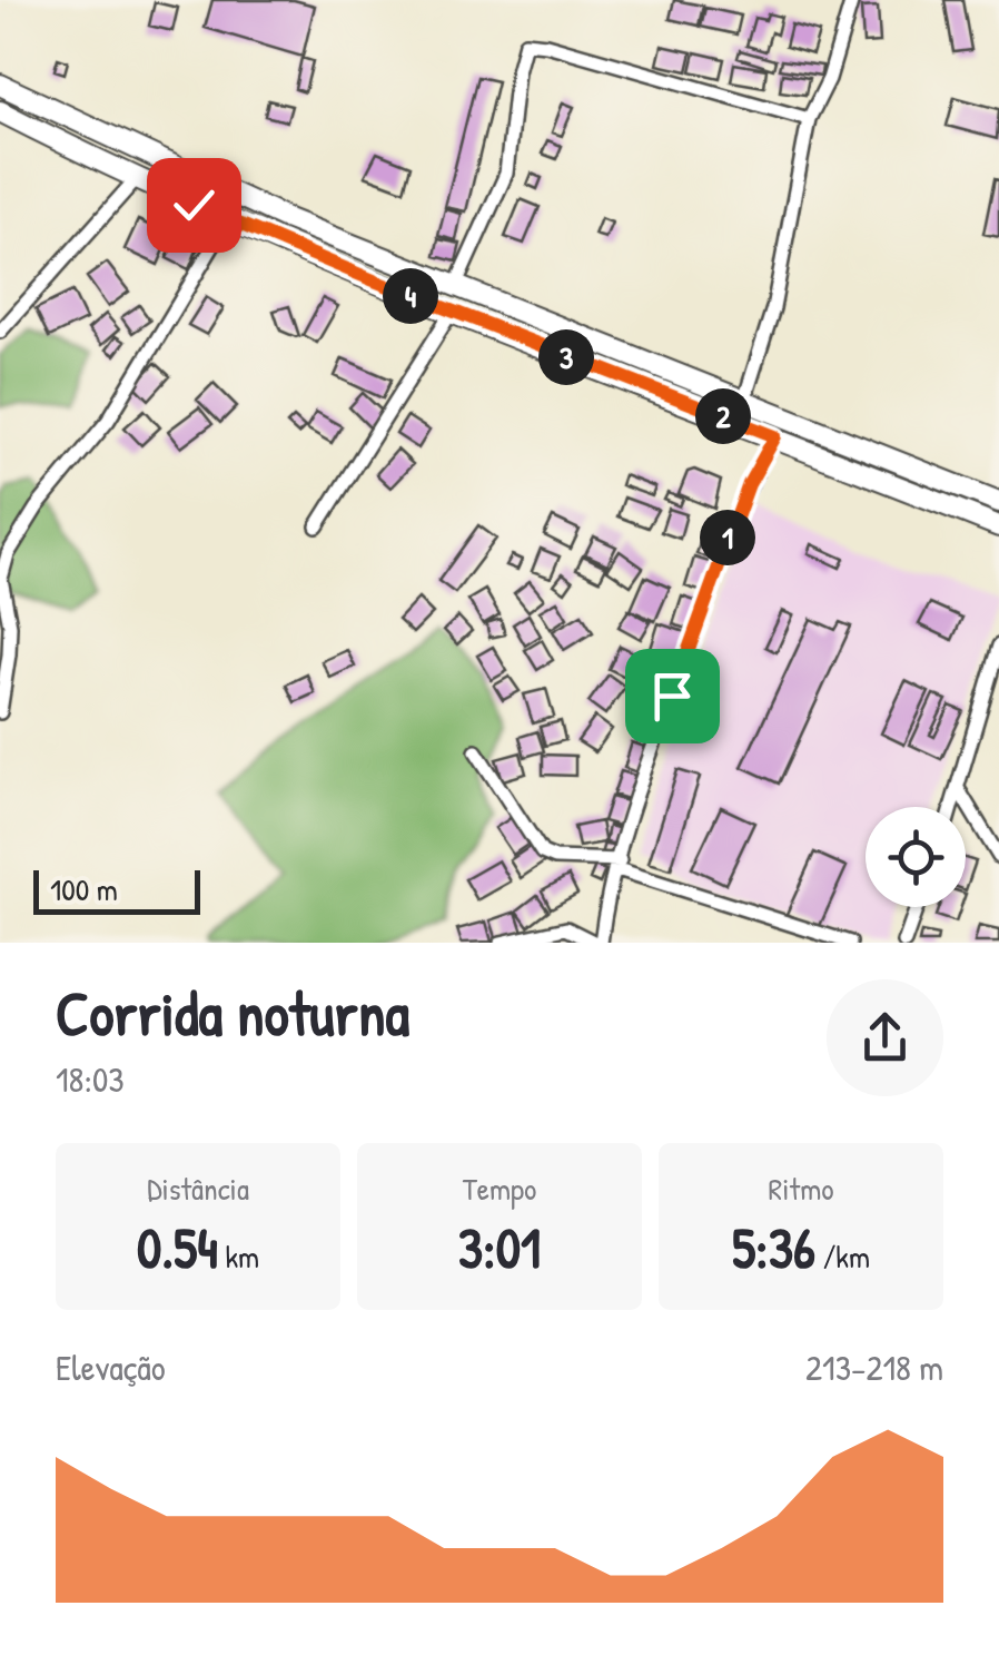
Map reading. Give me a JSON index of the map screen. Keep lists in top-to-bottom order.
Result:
{
  "scale_bar": "100 m",
  "page": {
    "pins": [
      "4",
      "3",
      "2",
      "1"
    ],
    "scale": "100 m",
    "heading": ["Corrida noturna", "18:03"],
    "stats": [
      ["Distância", "0.54 km"],
      ["Tempo", "3:01"],
      ["Ritmo", "5:36 /km"]
    ],
    "chart": ["Elevação", "213–218 m"]
  }
}
